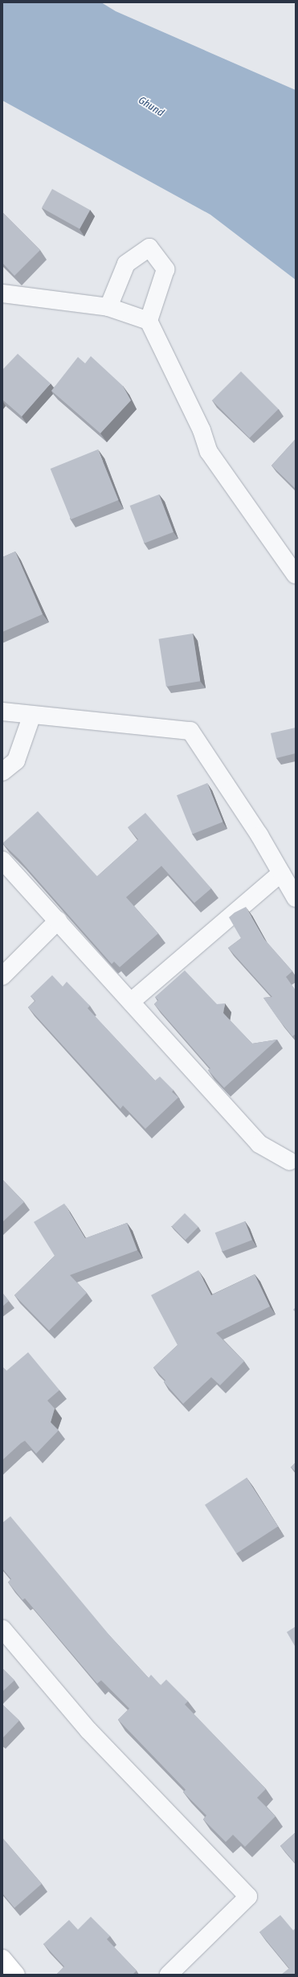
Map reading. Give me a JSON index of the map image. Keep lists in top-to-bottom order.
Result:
{
  "water": ["Ghund"]
}
